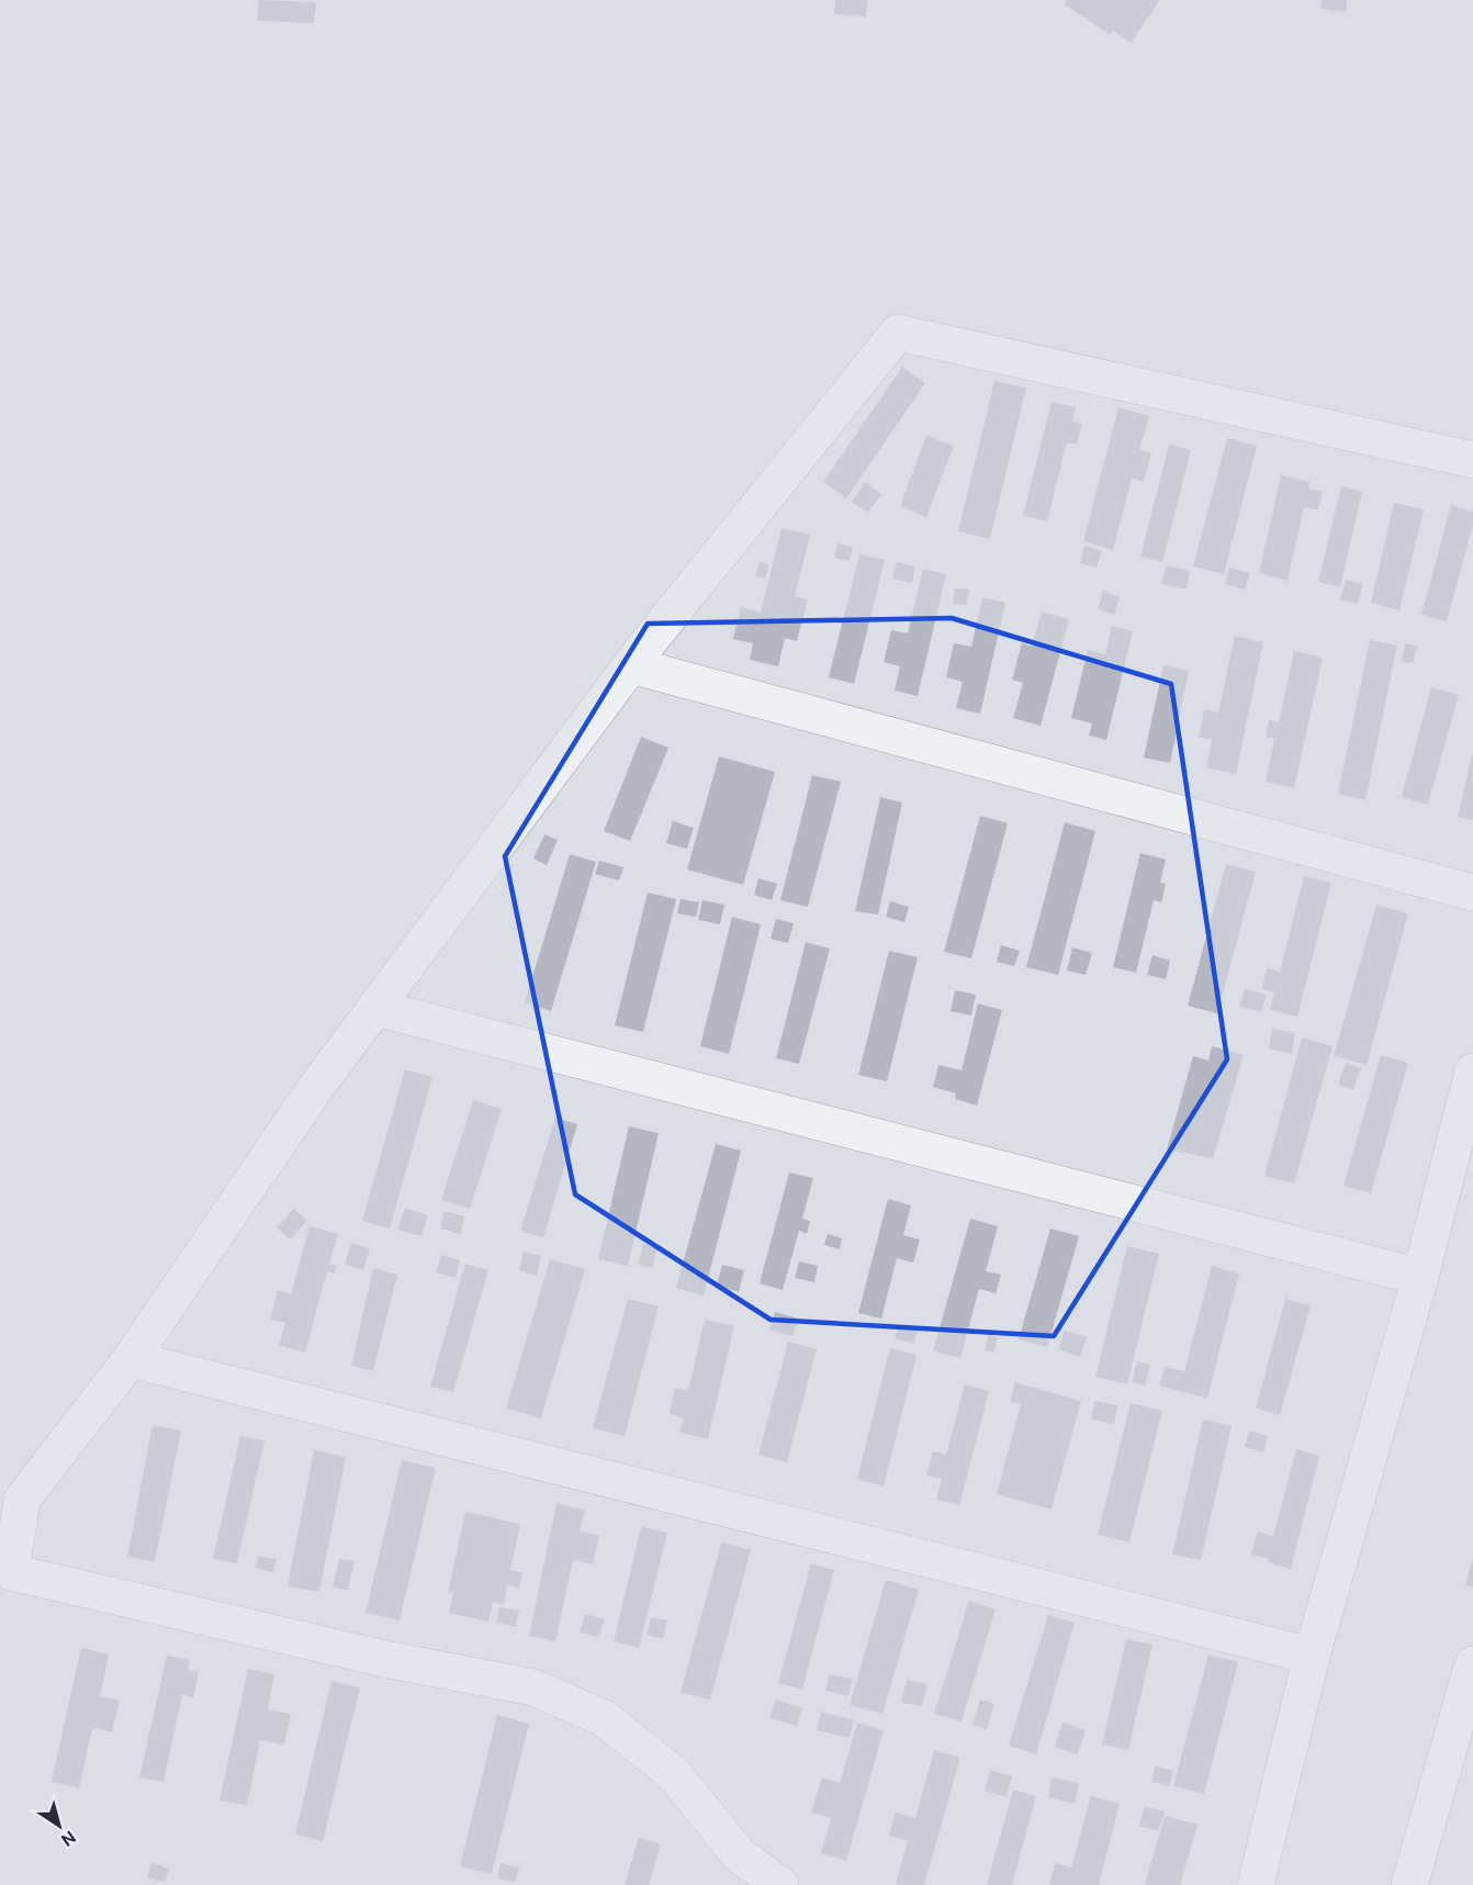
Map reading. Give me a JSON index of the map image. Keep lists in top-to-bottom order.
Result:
{
  "north": "bottom right"
}
